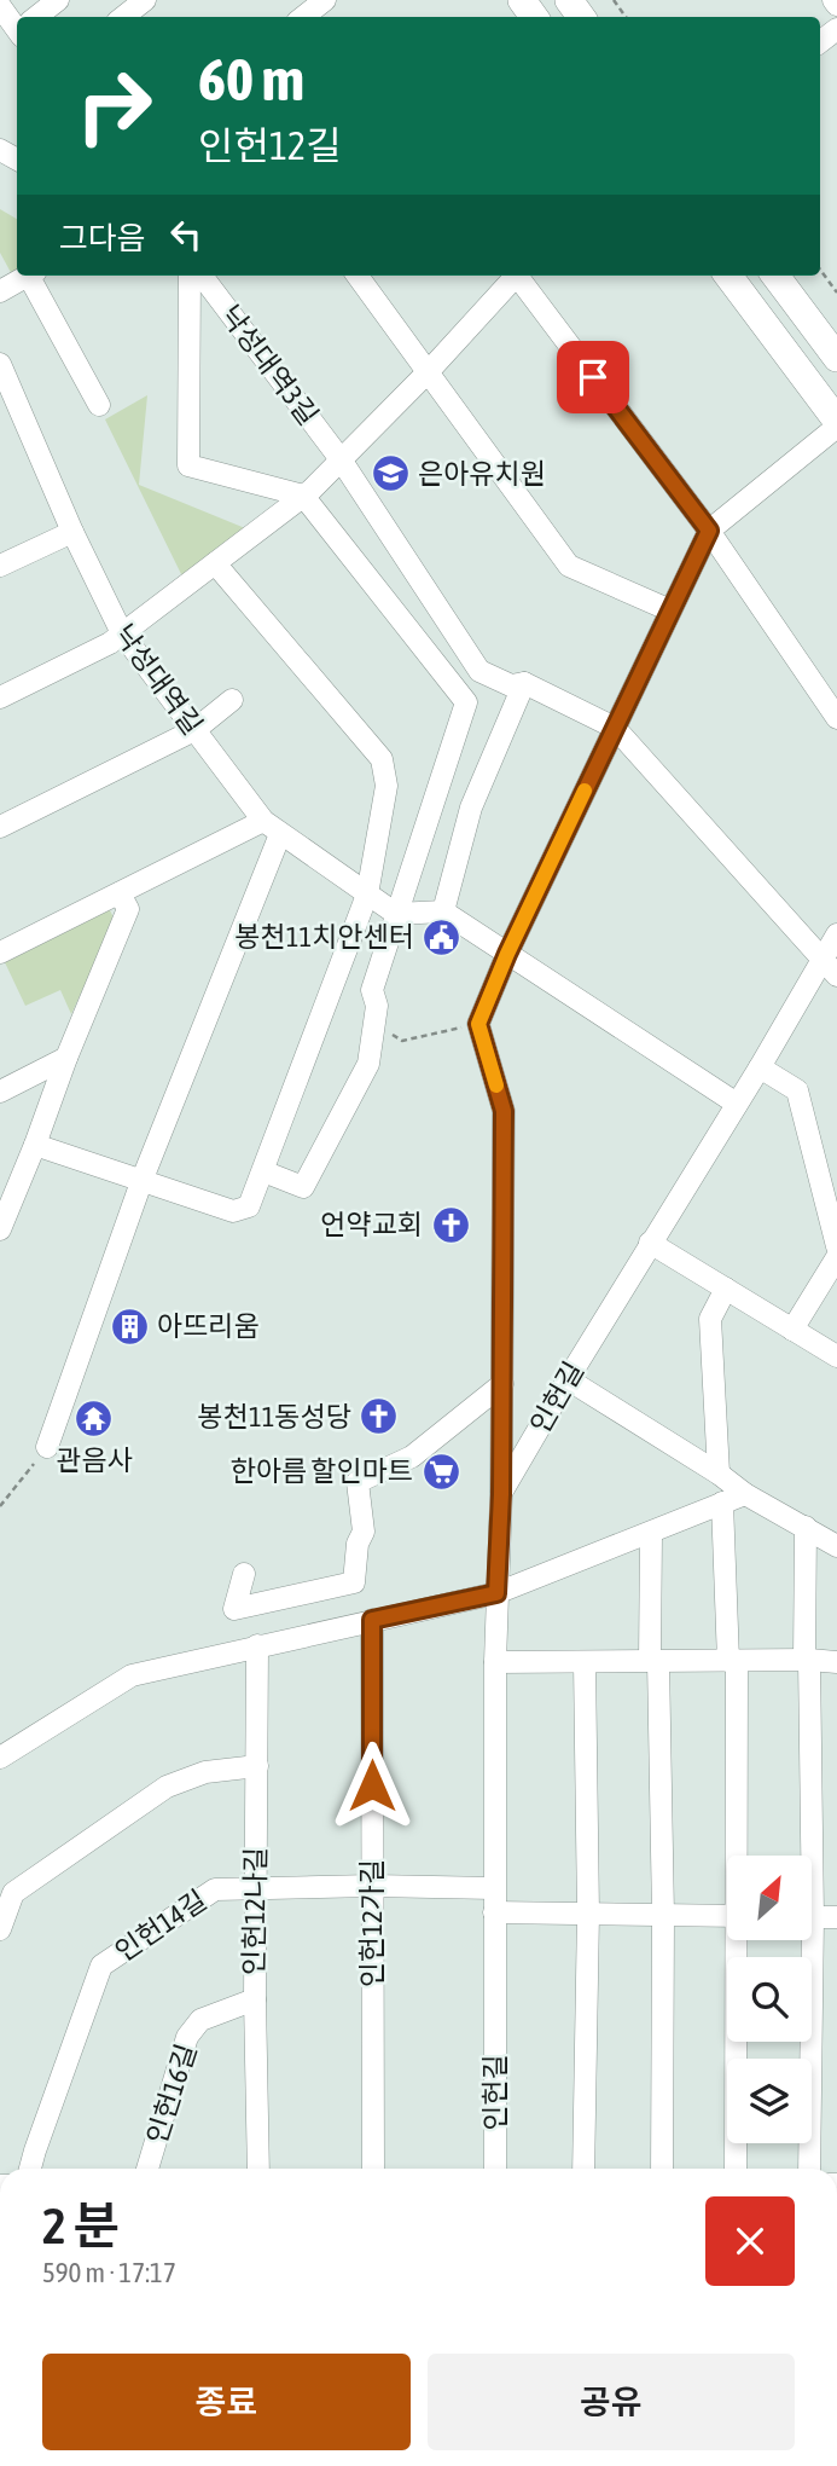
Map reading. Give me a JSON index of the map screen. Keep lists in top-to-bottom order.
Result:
{
  "streets": {
    "street": [
      "낙성대역3길",
      "낙성대역길",
      "인헌길",
      "인헌12나길",
      "인헌12가길",
      "인헌14길",
      "인헌16길"
    ]
  },
  "crossings": [
    ["인헌길", "인헌14길"],
    ["인헌12나길", "인헌14길"],
    ["인헌12나길", "인헌16길"],
    ["인헌12가길", "인헌14길"]
  ],
  "places": {
    "school or university": ["은아유치원"],
    "public building": ["봉천11치안센터"],
    "church": ["언약교회", "봉천11동성당"],
    "building": ["아뜨리움"],
    "temple": ["관음사"],
    "supermarket": ["한아름 할인마트"]
  },
  "north": "top right",
  "page": {
    "turn": ["60 m", "인헌12길"],
    "then": "그다음",
    "heading": ["2 분", "590 m · 17:17"],
    "buttons": ["종료", "공유"]
  }
}
